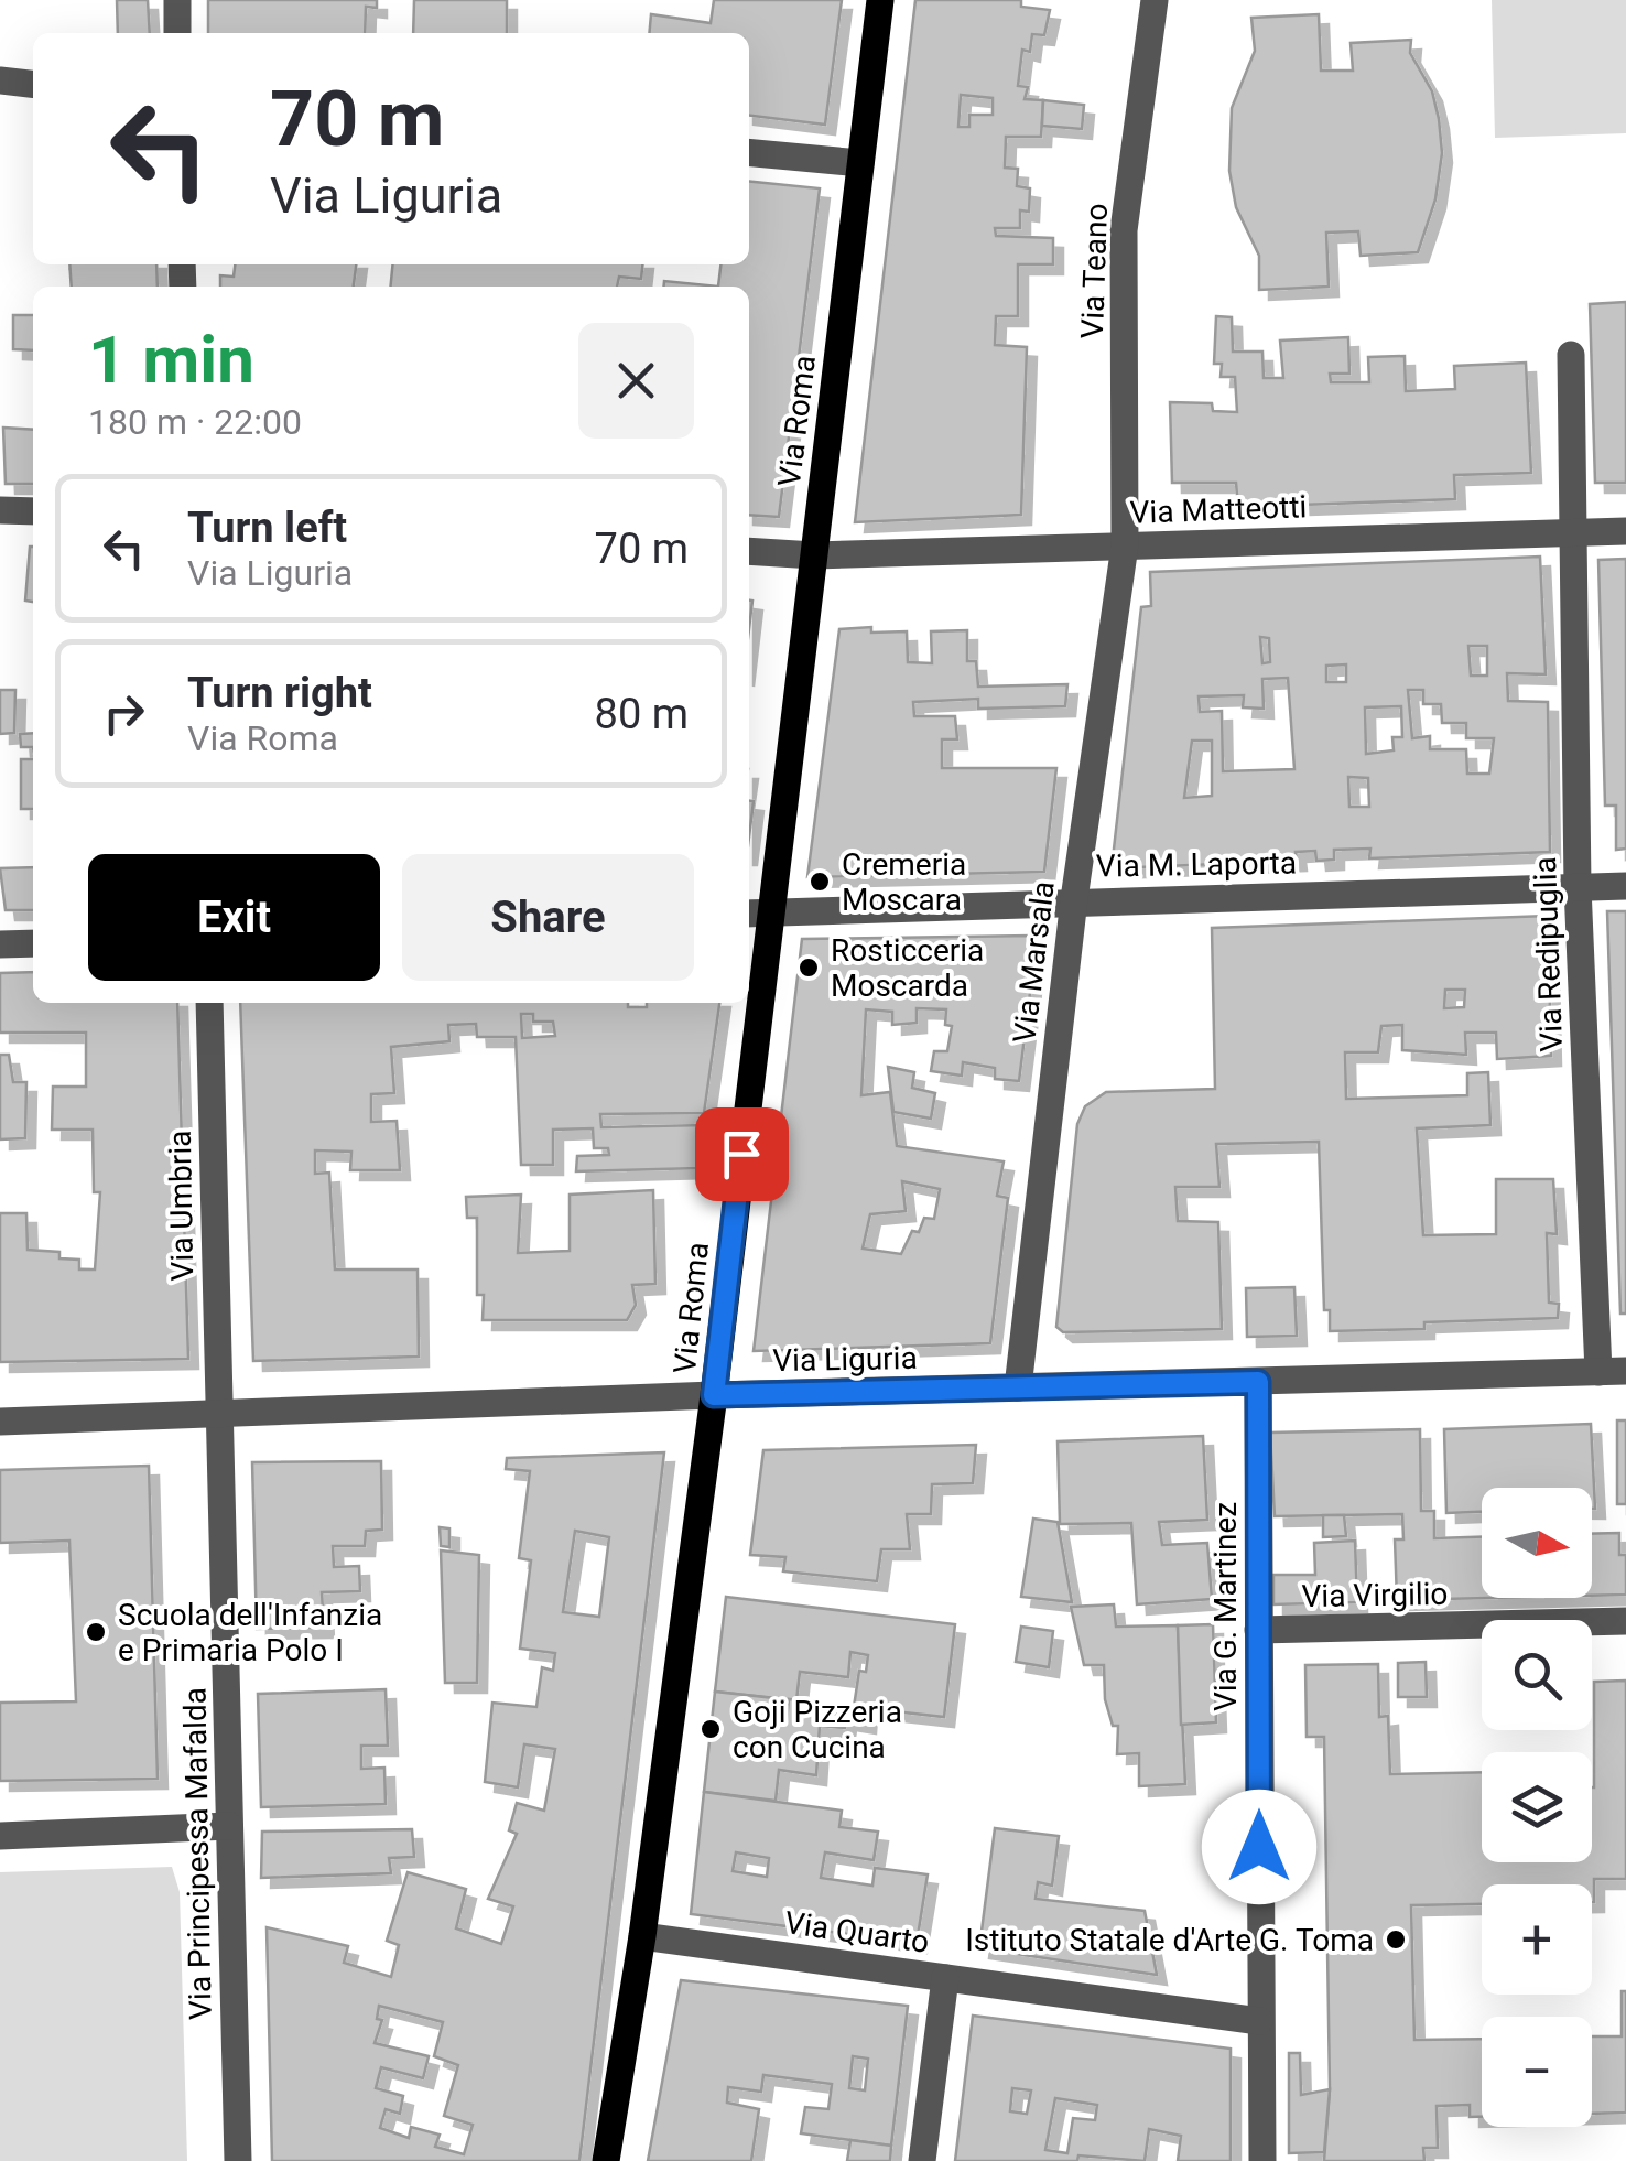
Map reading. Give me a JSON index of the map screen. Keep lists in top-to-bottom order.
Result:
{
  "streets": {
    "main road": ["Via Roma"],
    "street": [
      "Via Teano",
      "Via Matteotti",
      "Via M. Laporta",
      "Via Redipuglia",
      "Via Marsala",
      "Via Umbria",
      "Via Liguria",
      "Via Virgilio",
      "Via G. Martinez",
      "Via Principessa Mafalda",
      "Via Quarto"
    ]
  },
  "crossings": [
    ["Via Teano", "Via Matteotti"],
    ["Via Teano", "Via Marsala"],
    ["Via Roma", "Via Matteotti"],
    ["Via Roma", "Via M. Laporta"],
    ["Via Roma", "Via Liguria"],
    ["Via Roma", "Via Quarto"],
    ["Via Matteotti", "Via Redipuglia"],
    ["Via Matteotti", "Via Marsala"],
    ["Via M. Laporta", "Via Redipuglia"],
    ["Via M. Laporta", "Via Marsala"],
    ["Via Redipuglia", "Via Liguria"],
    ["Via Marsala", "Via Liguria"],
    ["Via Umbria", "Via Liguria"],
    ["Via Umbria", "Via Principessa Mafalda"],
    ["Via Liguria", "Via G. Martinez"],
    ["Via Liguria", "Via Principessa Mafalda"],
    ["Via Virgilio", "Via G. Martinez"],
    ["Via G. Martinez", "Via Quarto"]
  ],
  "places": [
    "Cremeria Moscara",
    "Rosticceria Moscarda",
    "Scuola dell'Infanzia e Primaria Polo I",
    "Goji Pizzeria con Cucina",
    "Istituto Statale d'Arte G. Toma"
  ],
  "north": "right",
  "page": {
    "turn": ["70 m", "Via Liguria"],
    "heading": ["1 min", "180 m · 22:00"],
    "list": [
      {
        "name": "Turn left",
        "note": "Via Liguria",
        "value": "70 m"
      },
      {
        "name": "Turn right",
        "note": "Via Roma",
        "value": "80 m"
      }
    ],
    "buttons": ["Exit", "Share"],
    "map_buttons": ["+", "−"]
  }
}
